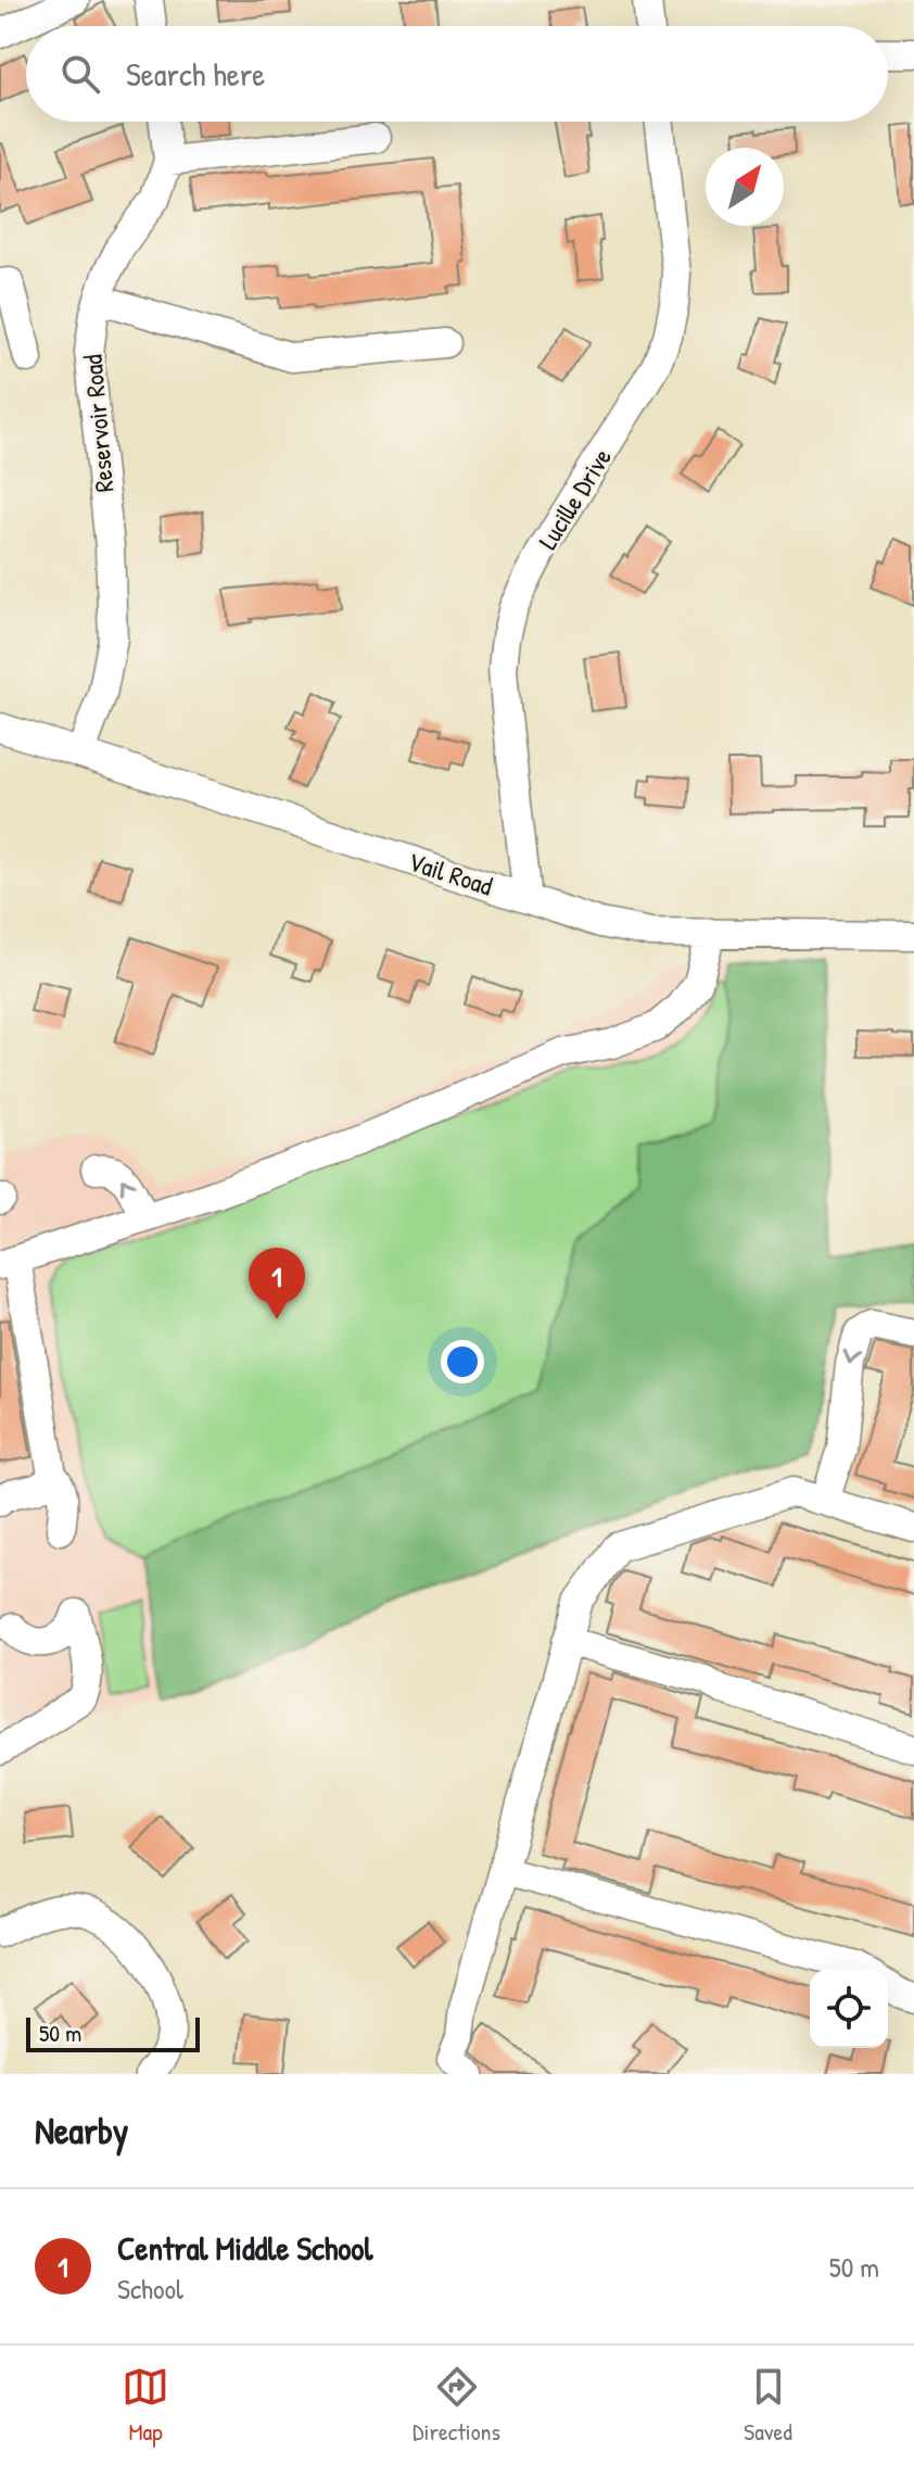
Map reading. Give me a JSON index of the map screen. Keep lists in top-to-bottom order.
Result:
{
  "streets": {
    "street": ["Reservoir Road", "Lucille Drive", "Vail Road"]
  },
  "crossings": [
    ["Reservoir Road", "Vail Road"],
    ["Lucille Drive", "Vail Road"]
  ],
  "scale_bar": "50 m",
  "north": "top right",
  "page": {
    "search": "Search here",
    "pins": "1",
    "scale": "50 m",
    "heading": "Nearby",
    "list": [
      {
        "mark": "1",
        "name": "Central Middle School",
        "note": "School",
        "value": "50 m"
      }
    ],
    "nav": ["Map", "Directions", "Saved"]
  }
}
